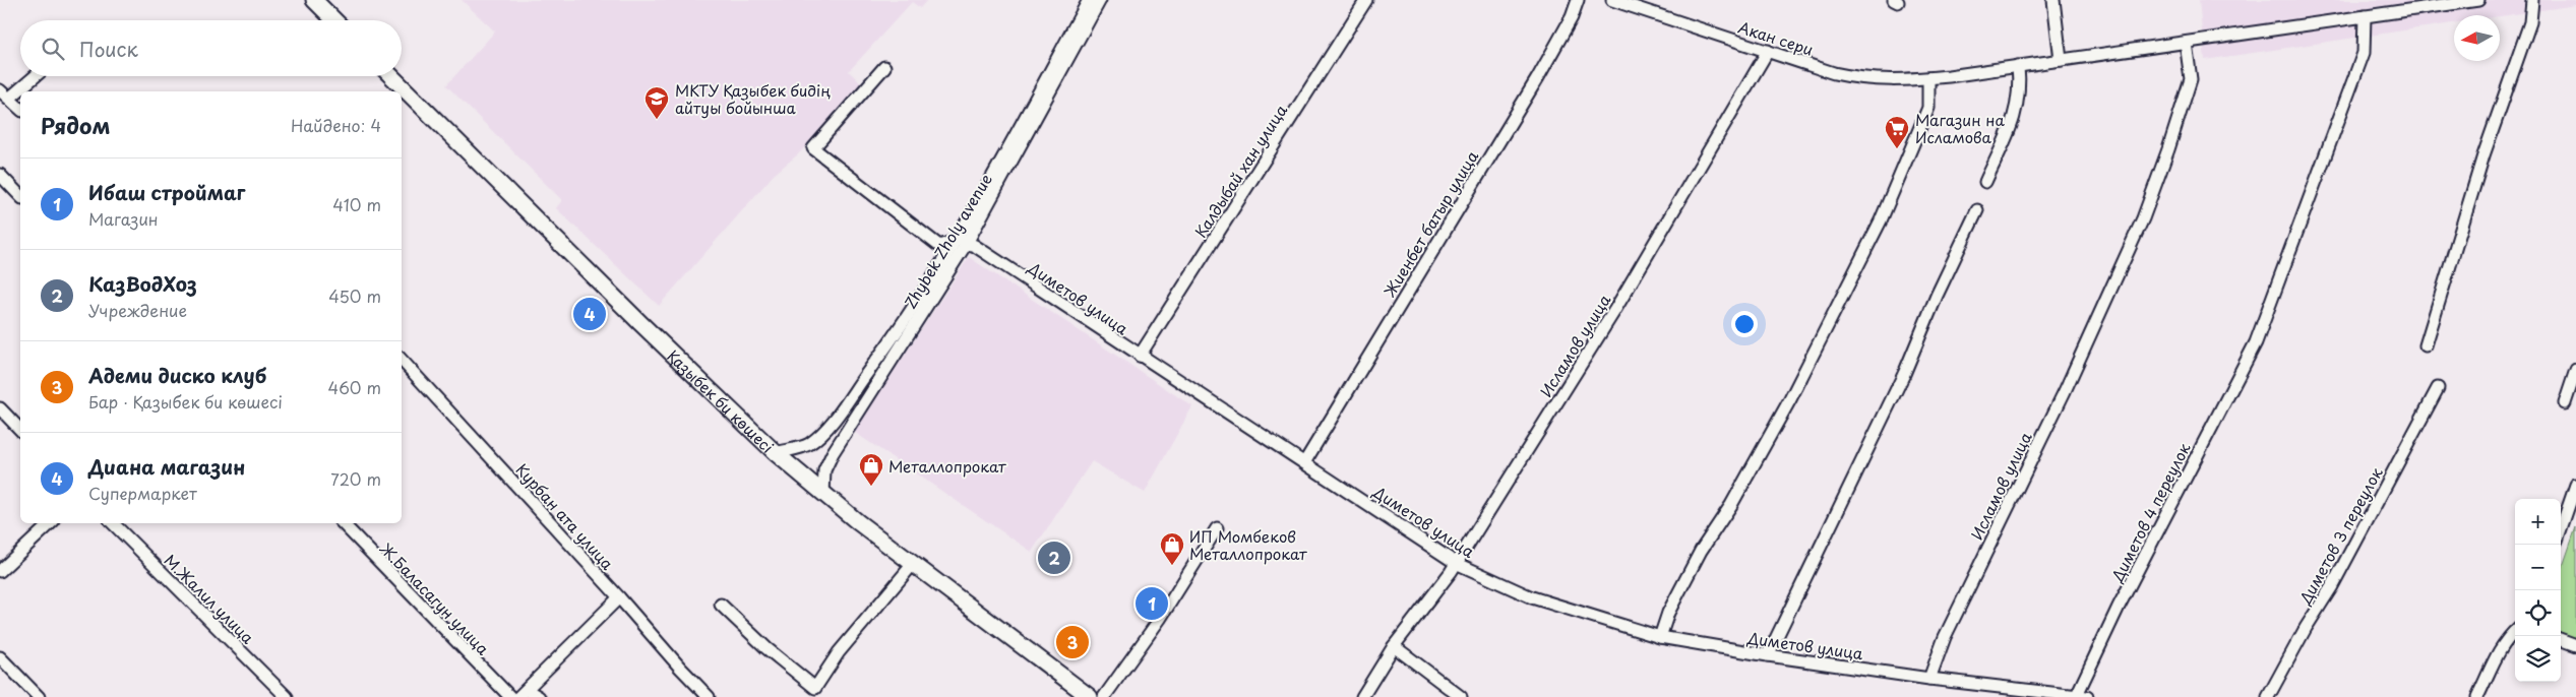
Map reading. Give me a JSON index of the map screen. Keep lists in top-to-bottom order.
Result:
{
  "streets": {
    "main road": ["Қазыбек би көшесі"],
    "street": [
      "Акан сери",
      "Калдыбай хан улица",
      "Жиенбет батыр улица",
      "Zhybek Zholy avenue",
      "Диметов улица",
      "Исламов улица",
      "Диметов 4 переулок",
      "Курбан ата улица",
      "Диметов 3 переулок",
      "М.Жалил улица",
      "Ж.Баласагун улица"
    ]
  },
  "crossings": [
    ["Акан сери", "Исламов улица"],
    ["Акан сери", "Диметов 4 переулок"],
    ["Калдыбай хан улица", "Диметов улица"],
    ["Жиенбет батыр улица", "Диметов улица"],
    ["Zhybek Zholy avenue", "Диметов улица"],
    ["Zhybek Zholy avenue", "Қазыбек би көшесі"],
    ["Диметов улица", "Исламов улица"],
    ["Диметов улица", "Диметов 4 переулок"]
  ],
  "places": {
    "school or university": ["МКТУ Қазыбек бидің айтуы бойынша"],
    "supermarket": ["Магазин на Исламова"],
    "shop": ["Металлопрокат", "ИП Момбеков Металлопрокат"]
  },
  "north": "left",
  "page": {
    "search": "Поиск",
    "heading": ["Рядом", "Найдено: 4"],
    "list": [
      {
        "mark": "1",
        "name": "Ибаш строймаг",
        "note": "Магазин",
        "value": "410 m"
      },
      {
        "mark": "2",
        "name": "КазВодХоз",
        "note": "Учреждение",
        "value": "450 m"
      },
      {
        "mark": "3",
        "name": "Адеми диско клуб",
        "note": "Бар · Қазыбек би көшесі",
        "value": "460 m"
      },
      {
        "mark": "4",
        "name": "Диана магазин",
        "note": "Супермаркет",
        "value": "720 m"
      }
    ],
    "pins": [
      "4",
      "2",
      "1",
      "3"
    ],
    "map_buttons": ["+", "−"]
  }
}
